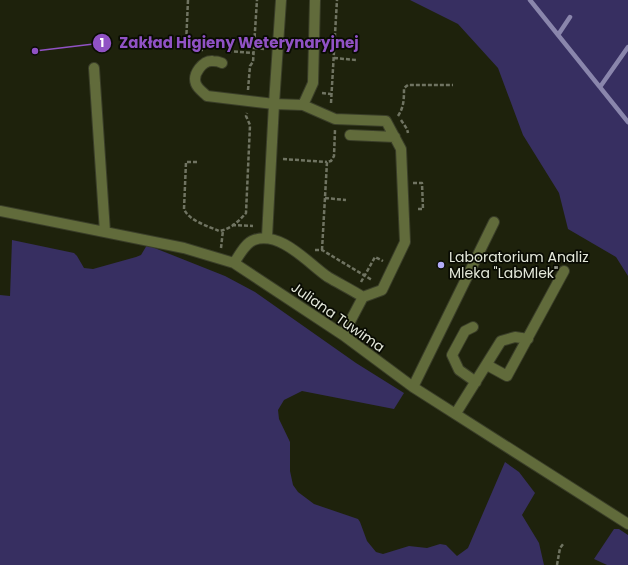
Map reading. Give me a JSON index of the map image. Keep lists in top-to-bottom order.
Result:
{
  "streets": {
    "street": ["Juliana Tuwima"]
  },
  "places": ["Zakład Higieny Weterynaryjnej", "Laboratorium Analiz Mleka \"LabMlek\""]
}
